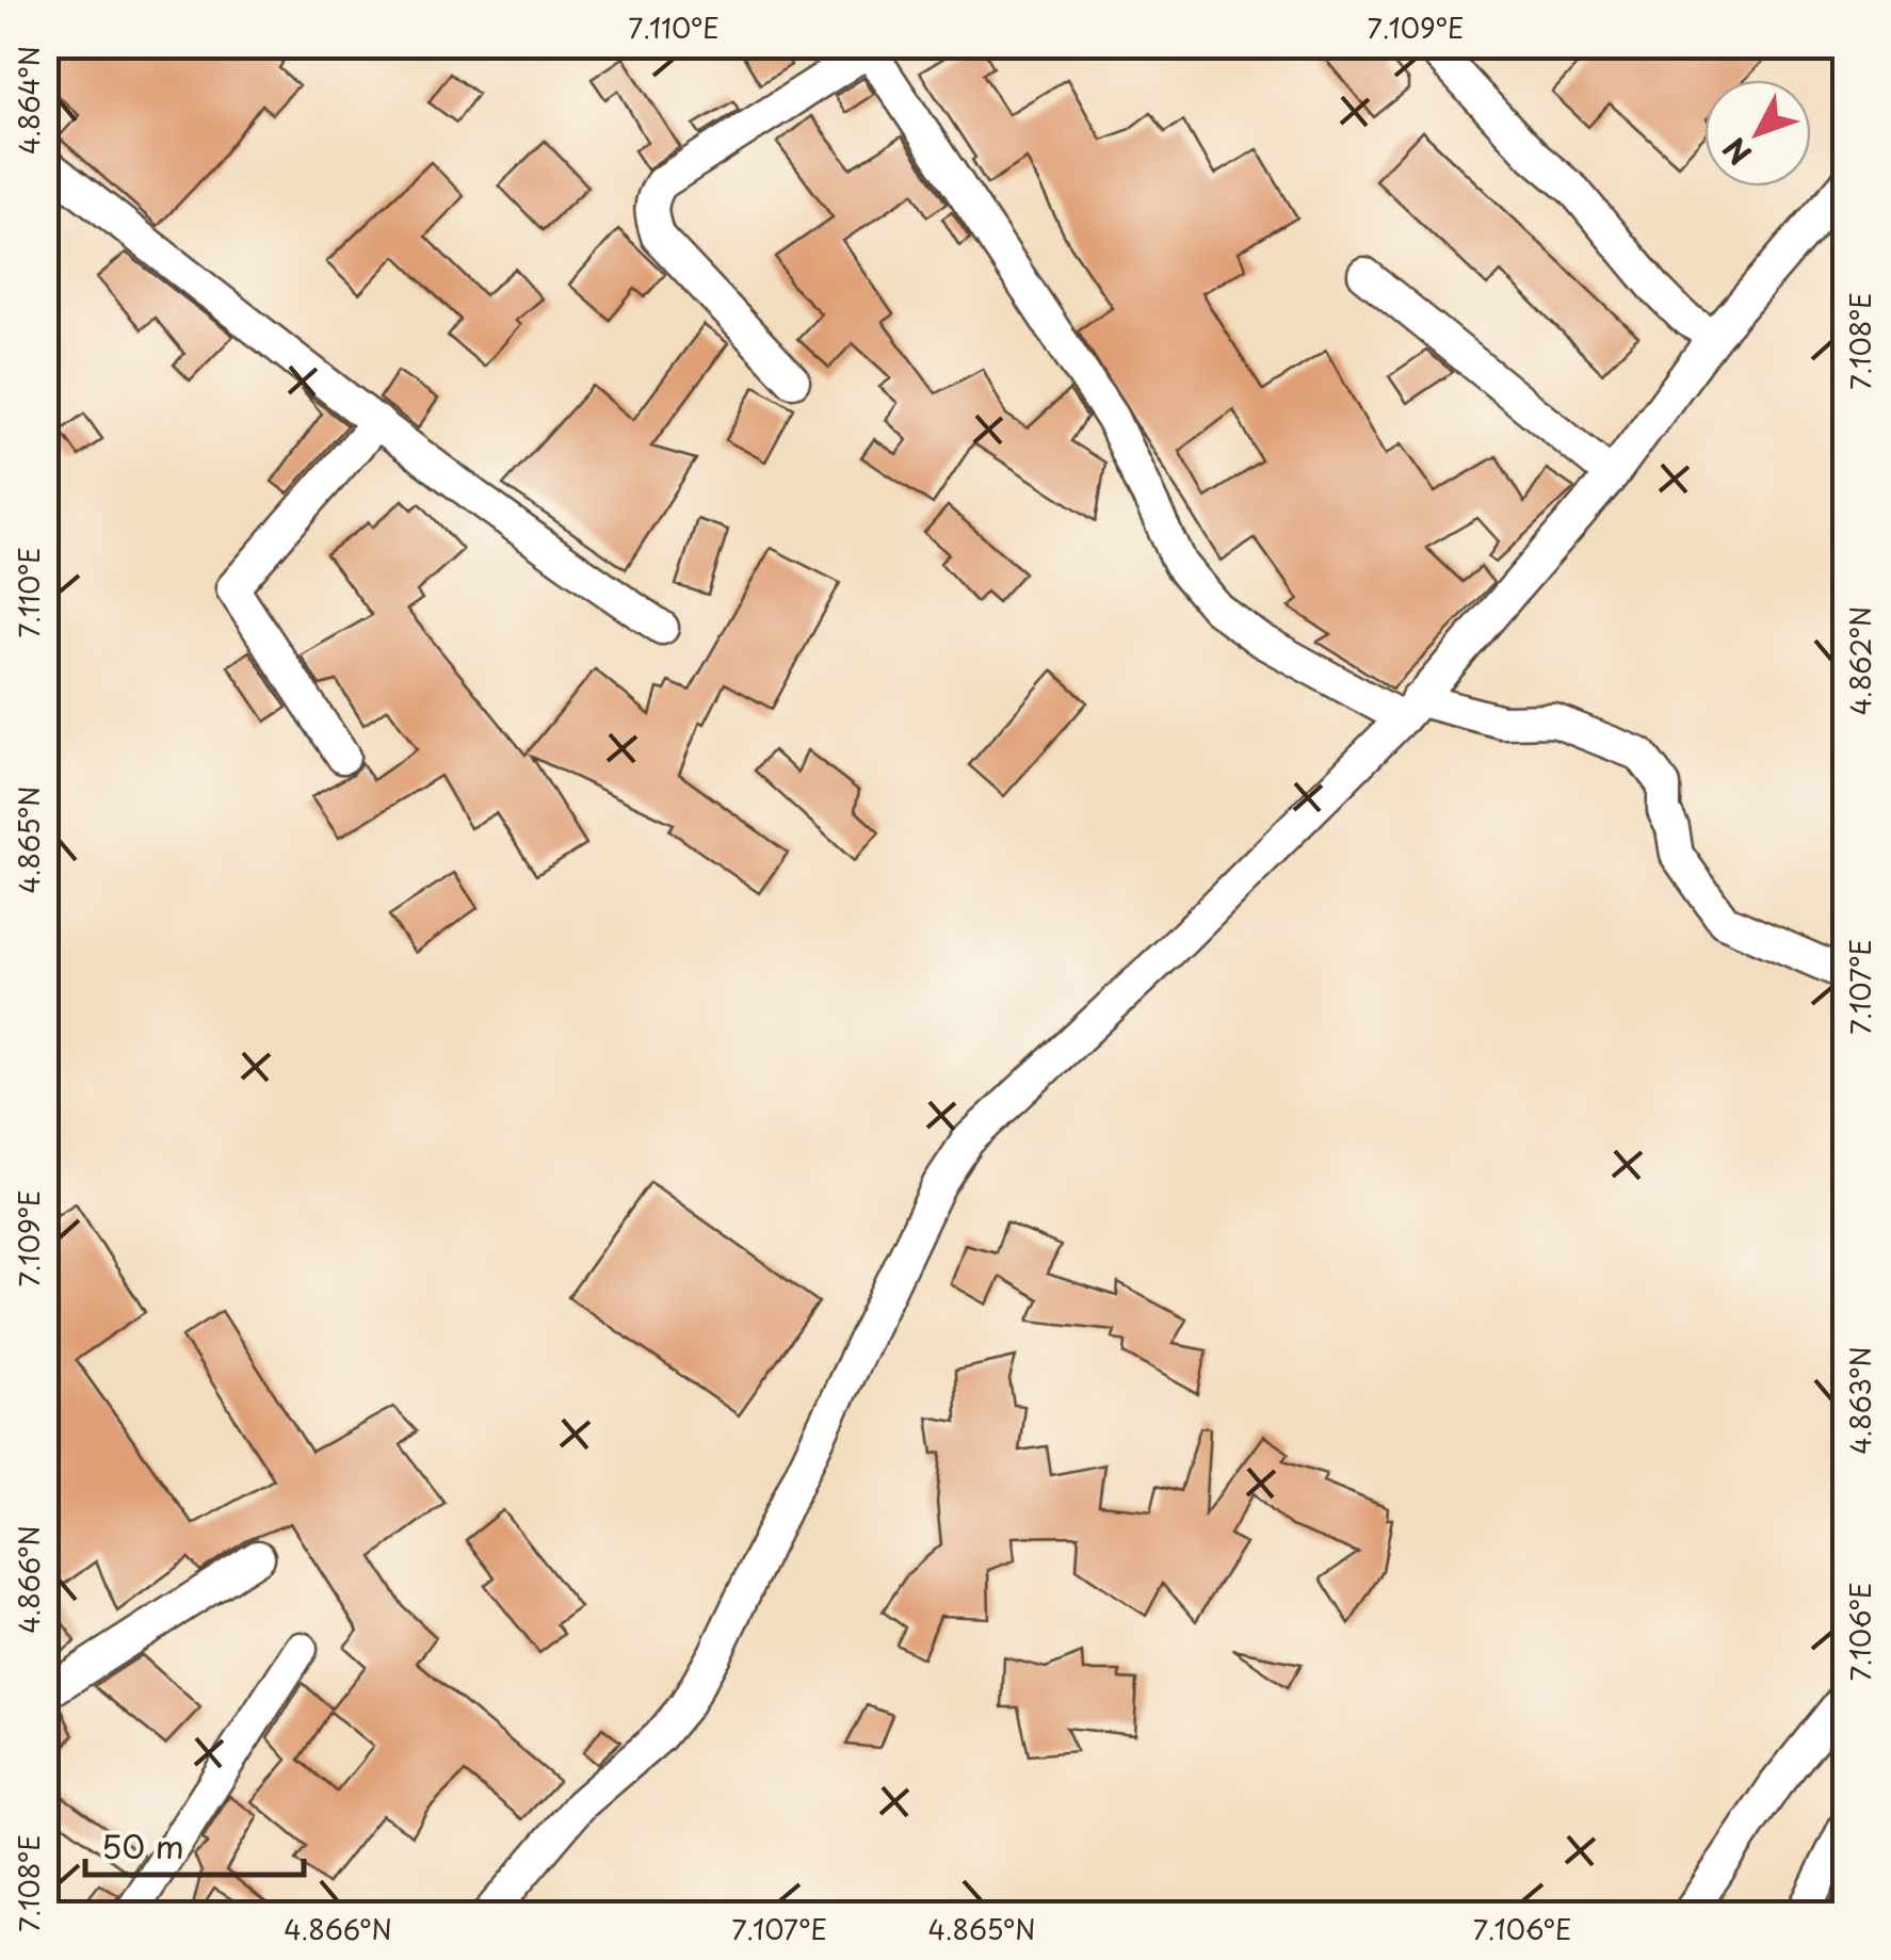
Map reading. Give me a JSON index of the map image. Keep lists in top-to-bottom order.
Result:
{
  "scale_bar": "50 m",
  "north": "bottom left",
  "coordinates": [
    "7.110°E",
    "7.109°E",
    "4.864°N",
    "7.108°E",
    "4.862°N",
    "4.865°N",
    "7.107°E",
    "4.863°N",
    "4.866°N",
    "7.106°E"
  ]
}
